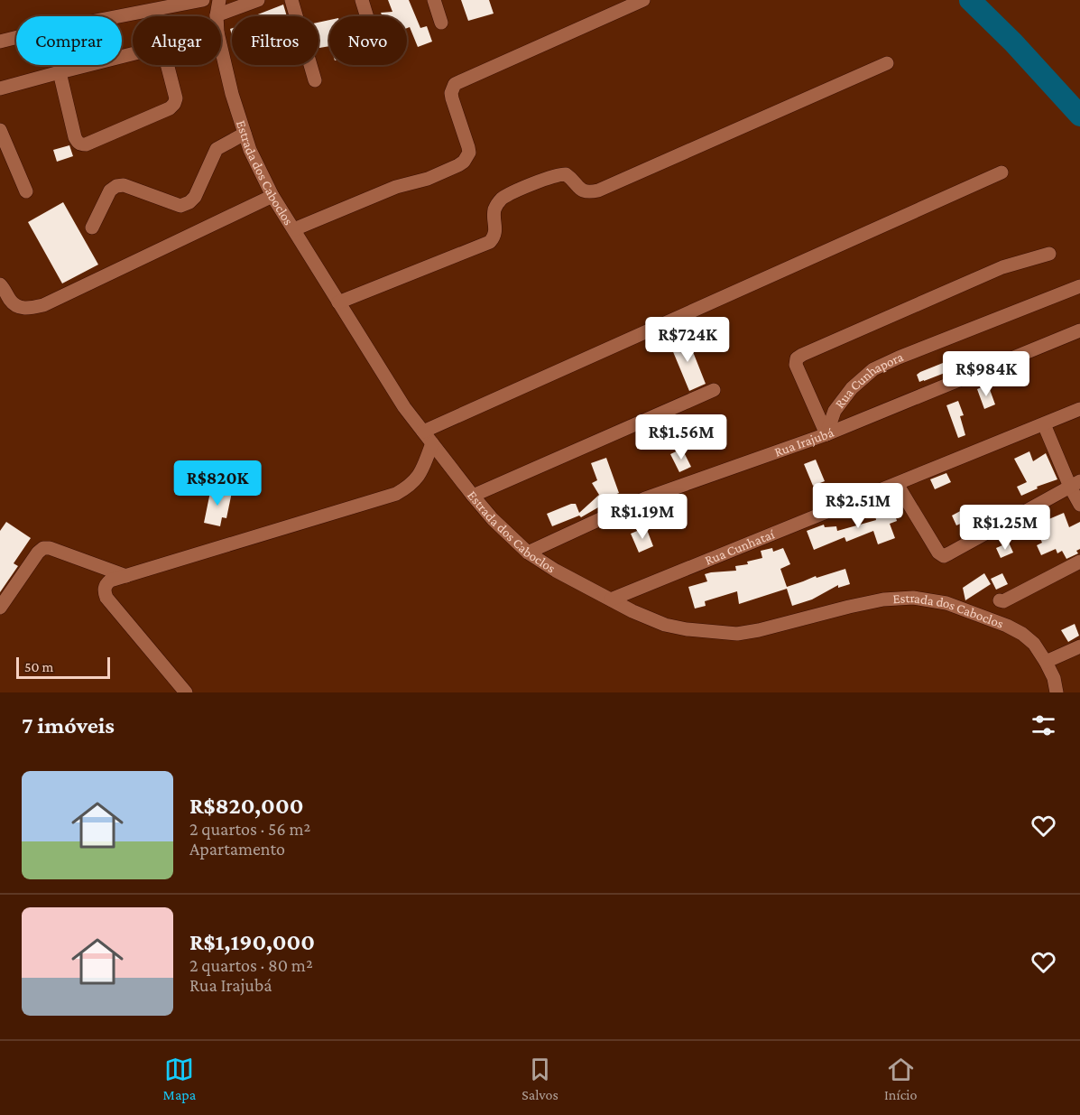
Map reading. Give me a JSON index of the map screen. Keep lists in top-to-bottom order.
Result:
{
  "streets": {
    "street": [
      "Estrada dos Caboclos",
      "Rua Cunhapora",
      "Rua Irajubá",
      "Rua Cunhataí"
    ]
  },
  "crossings": [
    ["Estrada dos Caboclos", "Rua Irajubá"],
    ["Estrada dos Caboclos", "Rua Cunhataí"],
    ["Rua Cunhapora", "Rua Irajubá"]
  ],
  "scale_bar": "50 m",
  "page": {
    "chip": [
      "Comprar",
      "Alugar",
      "Filtros",
      "Novo"
    ],
    "price": [
      "R$724K",
      "R$984K",
      "R$1.56M",
      "R$820K",
      "R$2.51M",
      "R$1.19M",
      "R$1.25M"
    ],
    "scale": "50 m",
    "heading": "7 imóveis",
    "list": [
      {
        "name": "R$820,000",
        "note": "2 quartos · 56 m² · Apartamento"
      },
      {
        "name": "R$1,190,000",
        "note": "2 quartos · 80 m² · Rua Irajubá"
      }
    ],
    "tabs": ["Mapa", "Salvos", "Início"]
  }
}
